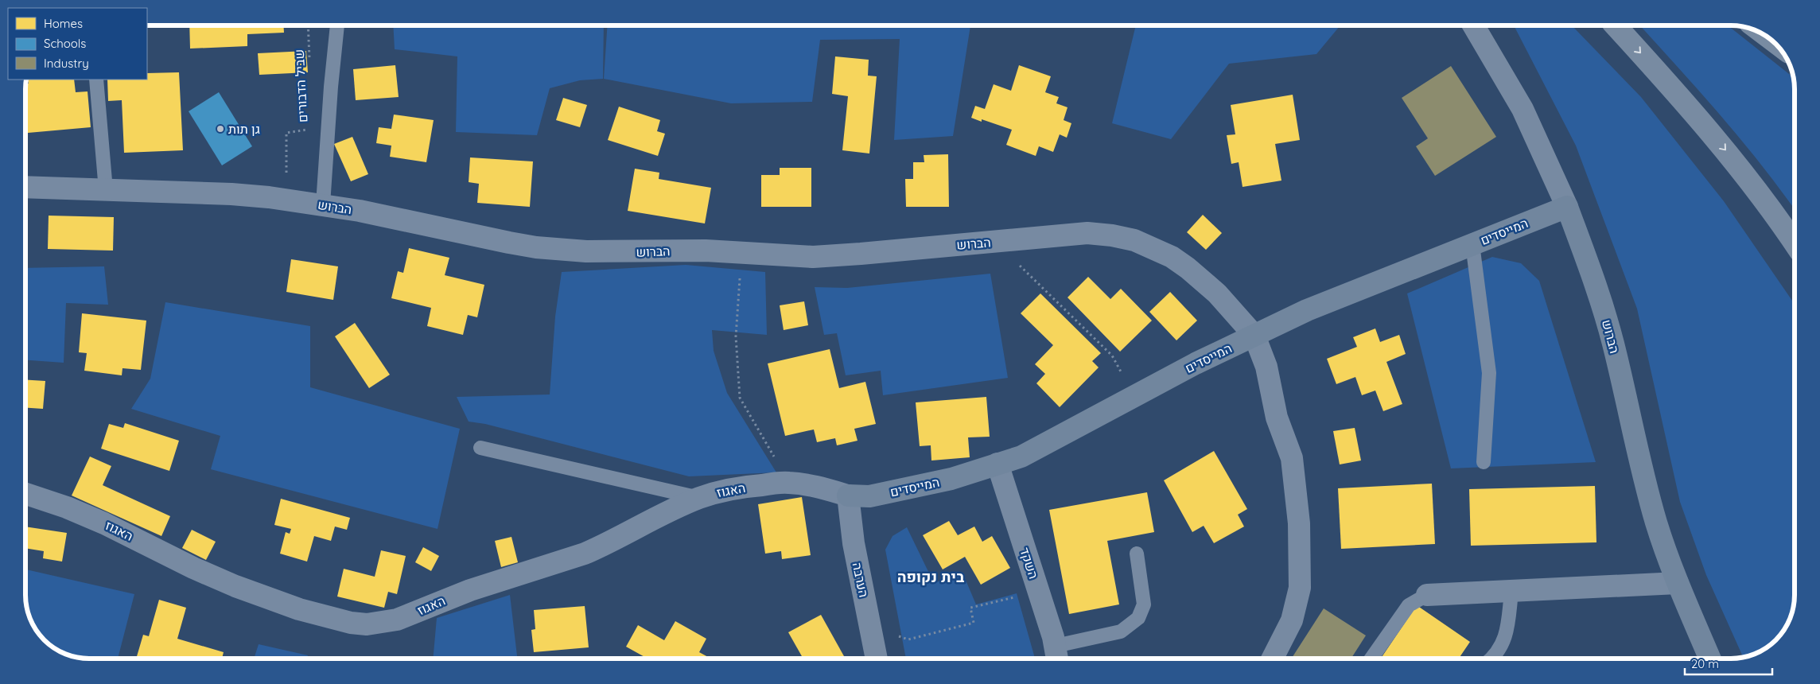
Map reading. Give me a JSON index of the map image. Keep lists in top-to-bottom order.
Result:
{
  "streets": {
    "street": [
      "הברוש",
      "המייסדים",
      "האגוז",
      "השקד",
      "הערבה"
    ],
    "path": ["שביל הדבורים"]
  },
  "crossings": [
    ["שביל הדבורים", "הברוש"],
    ["הברוש", "המייסדים"],
    ["המייסדים", "האגוז"],
    ["המייסדים", "השקד"],
    ["המייסדים", "הערבה"],
    ["האגוז", "הערבה"]
  ],
  "districts": ["בית נקופה"],
  "places": ["גן תות"],
  "legend": ["Homes", "Schools", "Industry"],
  "scale_bar": "20 m"
}
